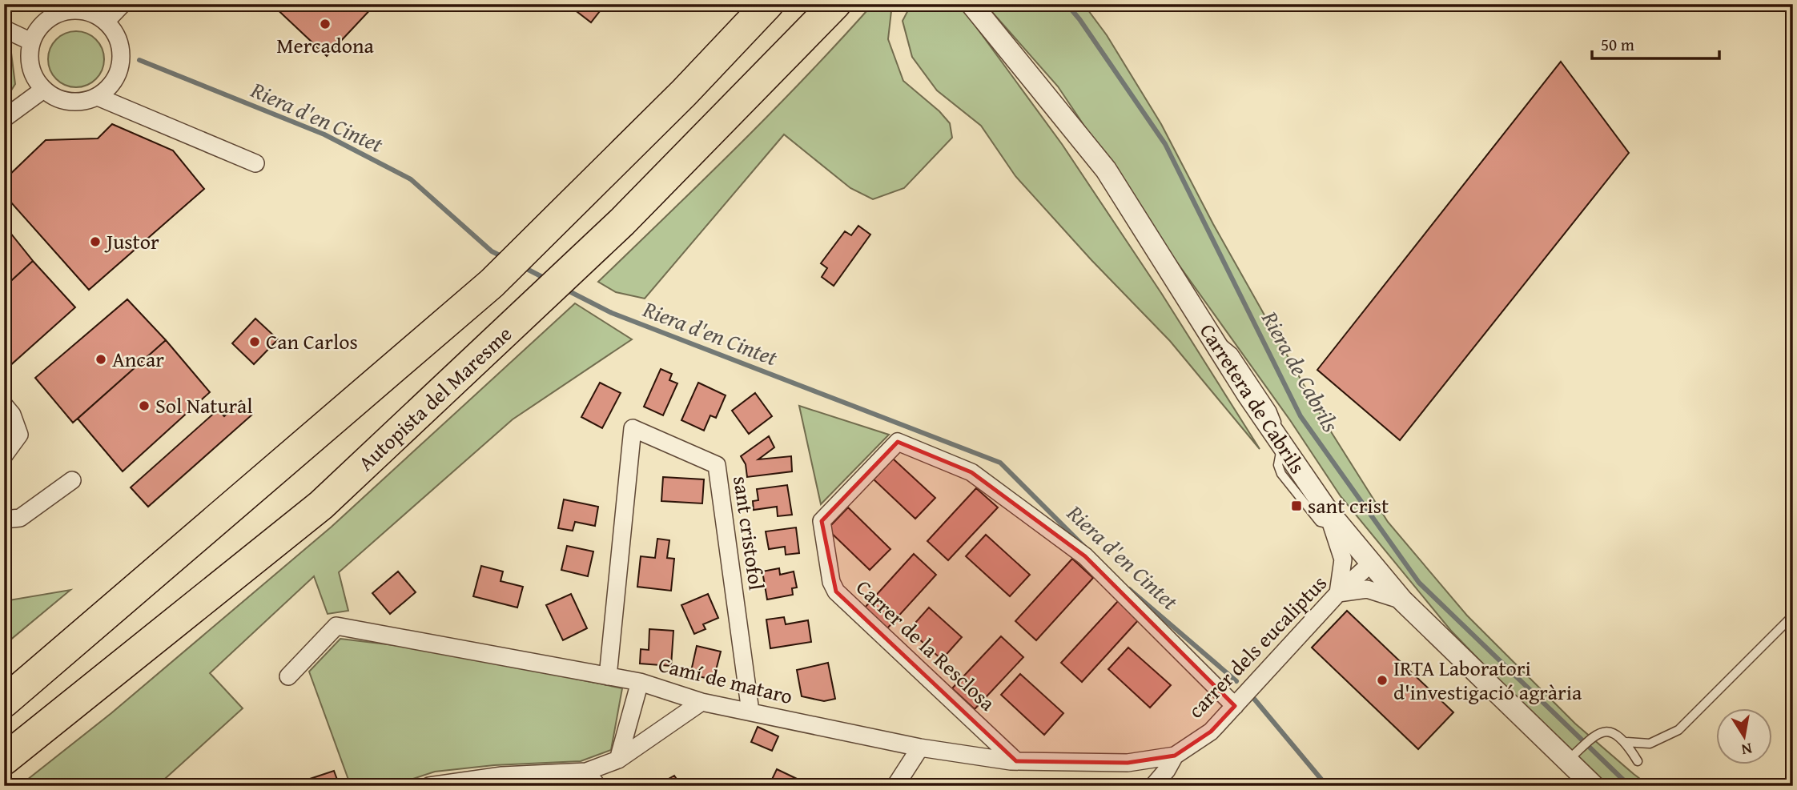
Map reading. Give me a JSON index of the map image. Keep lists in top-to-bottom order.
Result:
{
  "streets": {
    "highway": ["Autopista del Maresme"],
    "street": [
      "Carretera de Cabrils",
      "sant cristofol",
      "Carrer de la Resclosa",
      "carrer dels eucaliptus",
      "Camí de mataro"
    ]
  },
  "crossings": [
    ["Carretera de Cabrils", "carrer dels eucaliptus"],
    ["sant cristofol", "Camí de mataro"],
    ["Carrer de la Resclosa", "carrer dels eucaliptus"],
    ["Carrer de la Resclosa", "Camí de mataro"],
    ["carrer dels eucaliptus", "Camí de mataro"]
  ],
  "water": ["Riera d'en Cintet", "Riera de Cabrils"],
  "places": {
    "other": [
      "Mercadona",
      "Justor",
      "Can Carlos",
      "Ancar",
      "Sol Natural",
      "IRTA Laboratori d'investigació agrària"
    ],
    "transit": ["sant crist"]
  },
  "scale_bar": "50 m",
  "north": "bottom"
}
